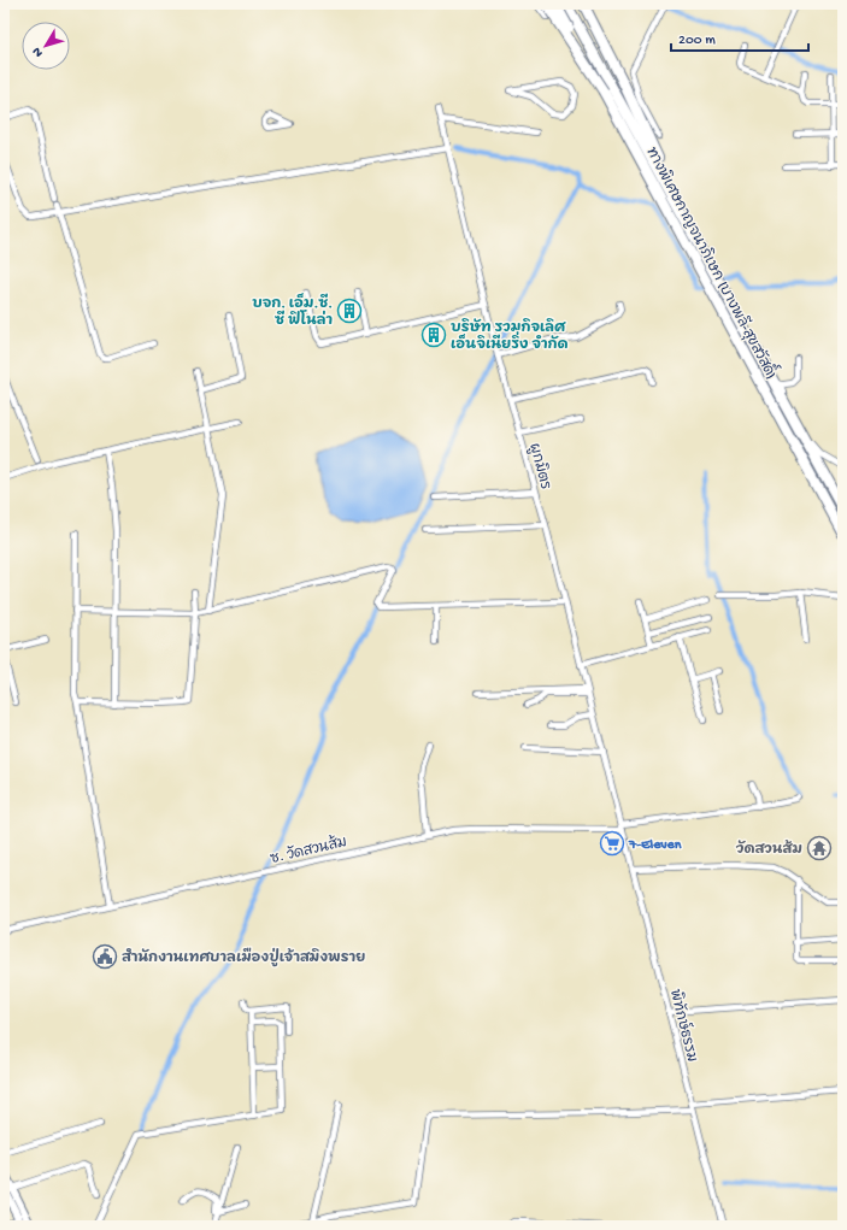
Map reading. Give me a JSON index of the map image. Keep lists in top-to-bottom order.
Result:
{
  "streets": {
    "highway": ["ทางพิเศษกาญจนาภิเษก (บางพลี-สุขสวัสดิ์)"],
    "street": ["ผูกมิตร", "ซ. วัดสวนส้ม", "พิทักษ์ธรรม"]
  },
  "crossings": [
    ["ผูกมิตร", "ซ. วัดสวนส้ม"],
    ["ผูกมิตร", "พิทักษ์ธรรม"],
    ["ซ. วัดสวนส้ม", "พิทักษ์ธรรม"]
  ],
  "places": {
    "building": ["บจก. เอ็ม.ซี. ซี ฟิโนล่า", "บริษัท รวมกิจเลิศ เอ็นจิเนียริ่ง จำกัด"],
    "supermarket": ["7-Eleven"],
    "temple": ["วัดสวนส้ม"],
    "public building": ["สำนักงานเทศบาลเมืองปู่เจ้าสมิงพราย"]
  },
  "scale_bar": "200 m",
  "north": "bottom left"
}
